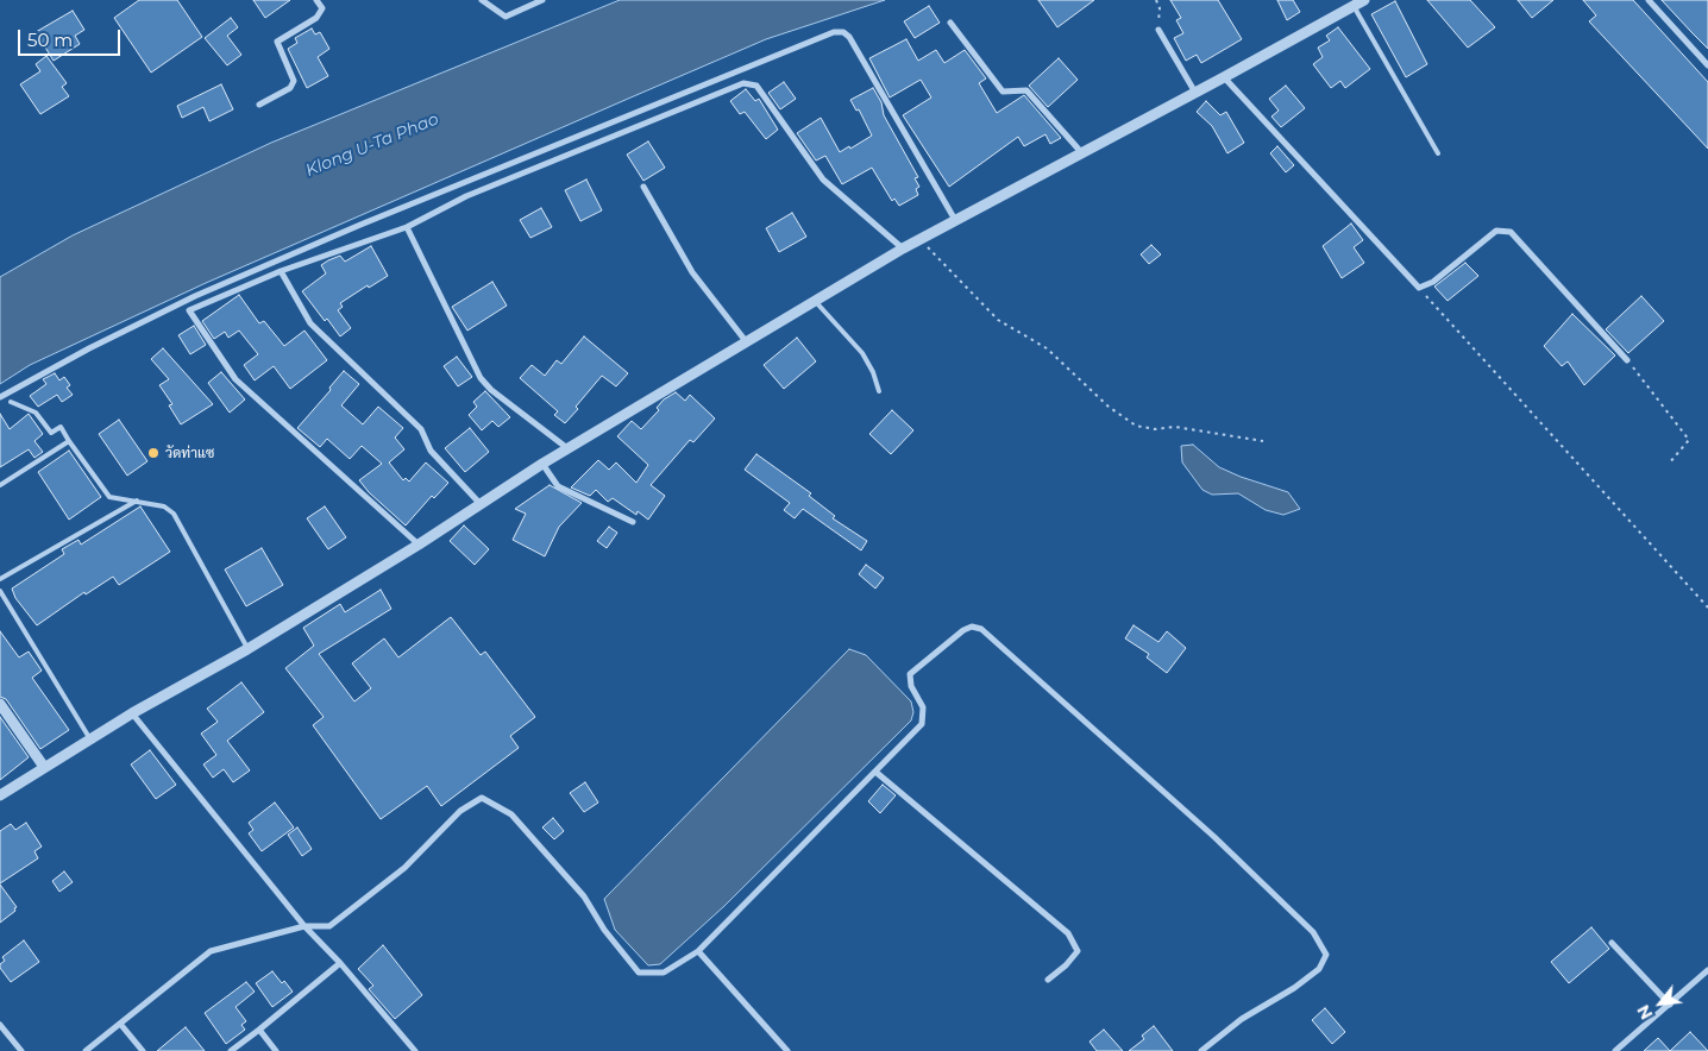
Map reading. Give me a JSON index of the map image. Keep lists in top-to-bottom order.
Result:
{
  "water": ["Klong U-Ta Phao"],
  "places": ["วัดท่าแซ"],
  "scale_bar": "50 m",
  "north": "bottom left"
}
